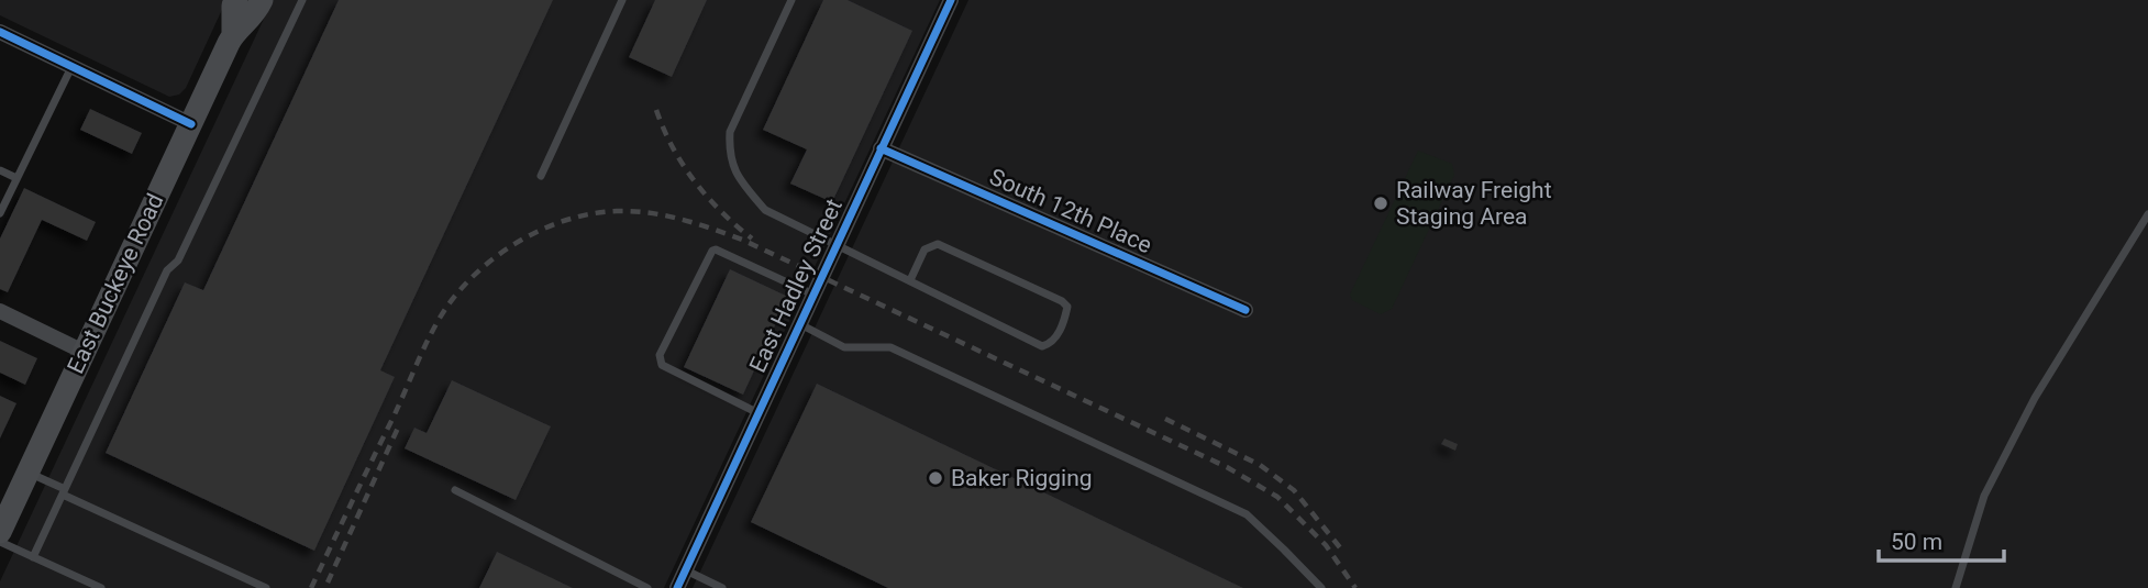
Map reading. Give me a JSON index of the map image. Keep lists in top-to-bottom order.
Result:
{
  "streets": {
    "main road": ["East Buckeye Road"],
    "street": ["South 12th Place", "East Hadley Street"]
  },
  "crossings": [
    ["South 12th Place", "East Hadley Street"]
  ],
  "places": ["Railway Freight Staging Area", "Baker Rigging"],
  "scale_bar": "50 m"
}
